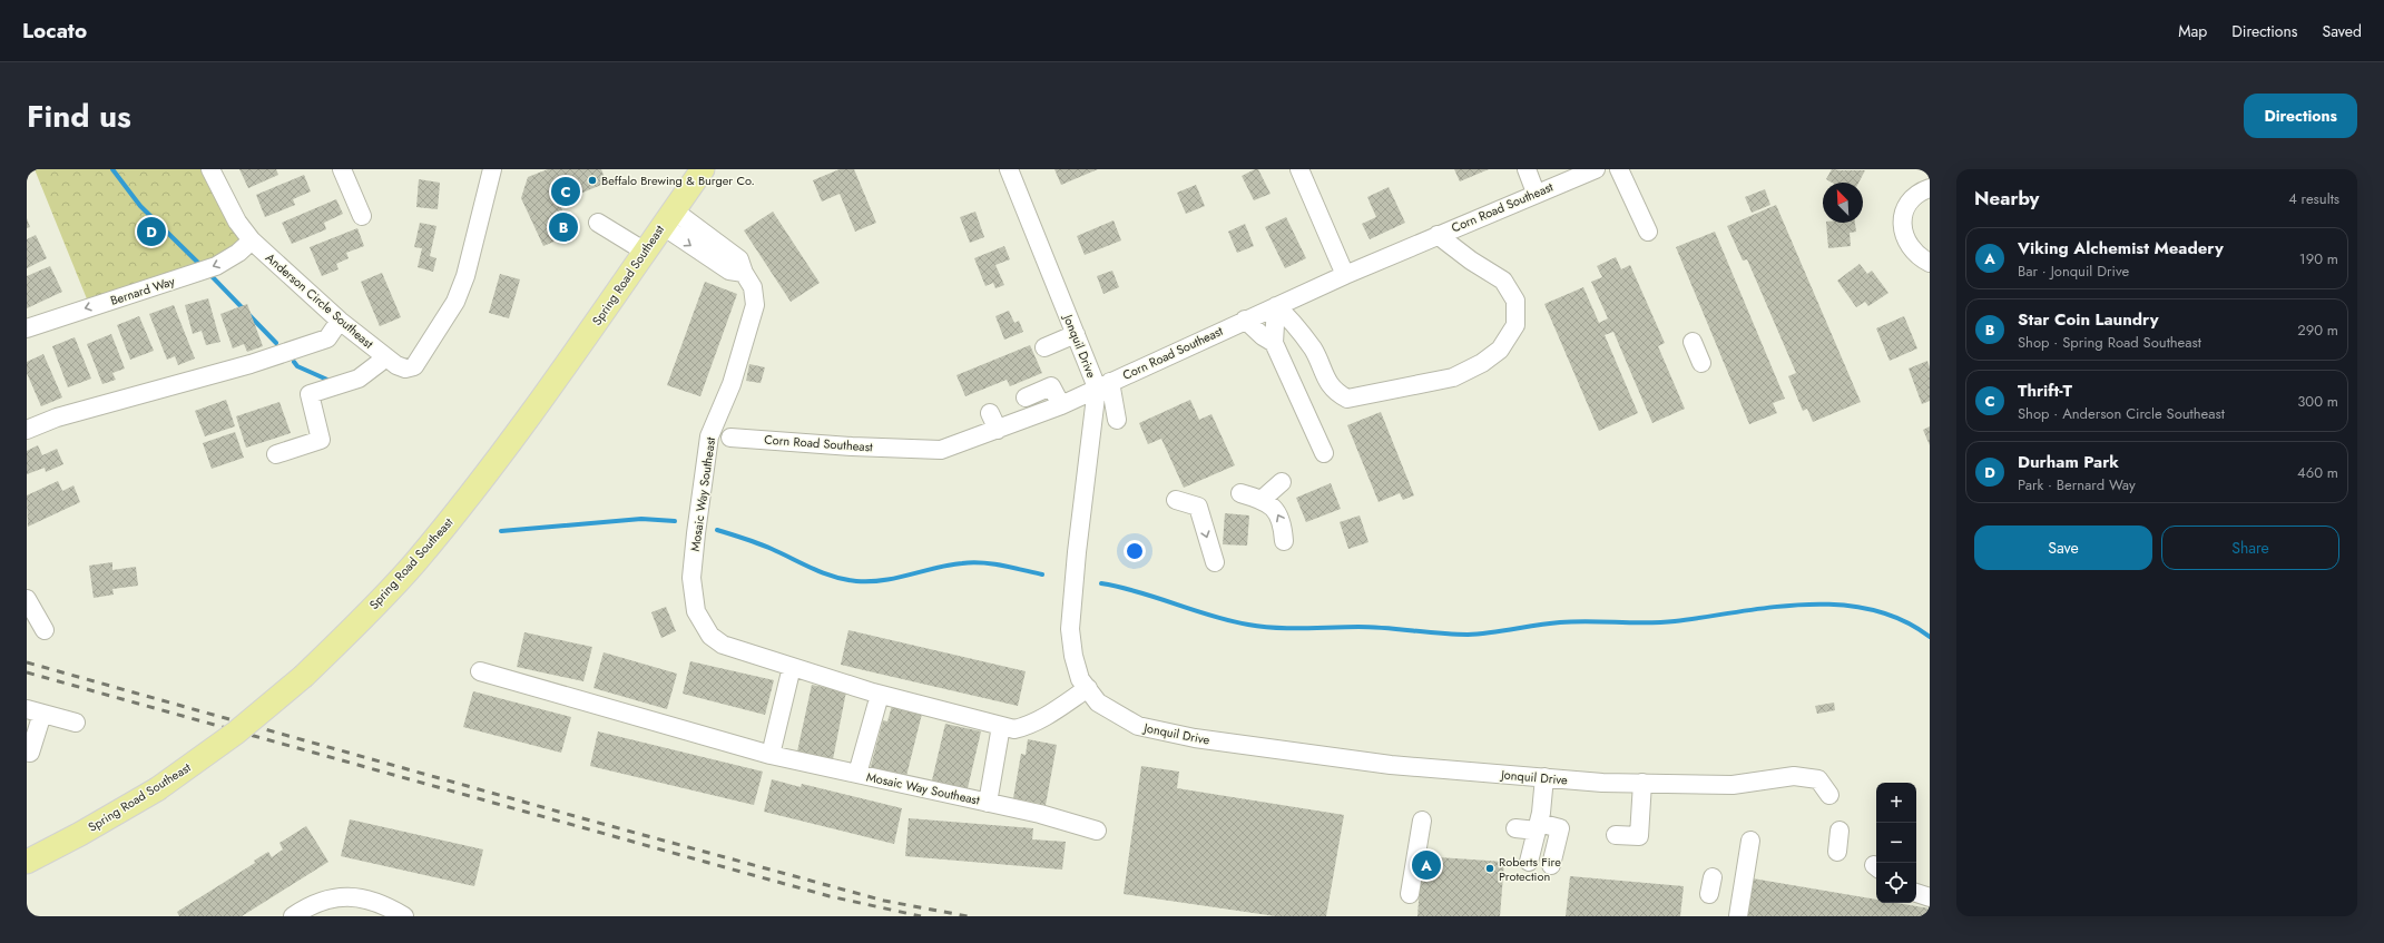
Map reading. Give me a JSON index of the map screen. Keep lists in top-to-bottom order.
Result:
{
  "streets": {
    "main road": ["Spring Road Southeast"],
    "street": [
      "Corn Road Southeast",
      "Bernard Way",
      "Anderson Circle Southeast",
      "Jonquil Drive",
      "Mosaic Way Southeast"
    ]
  },
  "crossings": [
    ["Corn Road Southeast", "Jonquil Drive"],
    ["Spring Road Southeast", "Mosaic Way Southeast"],
    ["Bernard Way", "Anderson Circle Southeast"],
    ["Jonquil Drive", "Mosaic Way Southeast"]
  ],
  "places": ["Beffalo Brewing & Burger Co.", "Roberts Fire Protection"],
  "north": "top left",
  "page": {
    "header": "Locato",
    "nav": ["Map", "Directions", "Saved"],
    "title": "Find us",
    "buttons": [
      "Directions",
      ["Save", "Share"]
    ],
    "heading": ["Nearby", "4 results"],
    "pins": [
      "C",
      "B",
      "D",
      "A"
    ],
    "list": [
      {
        "mark": "A",
        "name": "Viking Alchemist Meadery",
        "note": "Bar · Jonquil Drive",
        "value": "190 m"
      },
      {
        "mark": "B",
        "name": "Star Coin Laundry",
        "note": "Shop · Spring Road Southeast",
        "value": "290 m"
      },
      {
        "mark": "C",
        "name": "Thrift-T",
        "note": "Shop · Anderson Circle Southeast",
        "value": "300 m"
      },
      {
        "mark": "D",
        "name": "Durham Park",
        "note": "Park · Bernard Way",
        "value": "460 m"
      }
    ],
    "map_buttons": ["+", "−"]
  }
}
